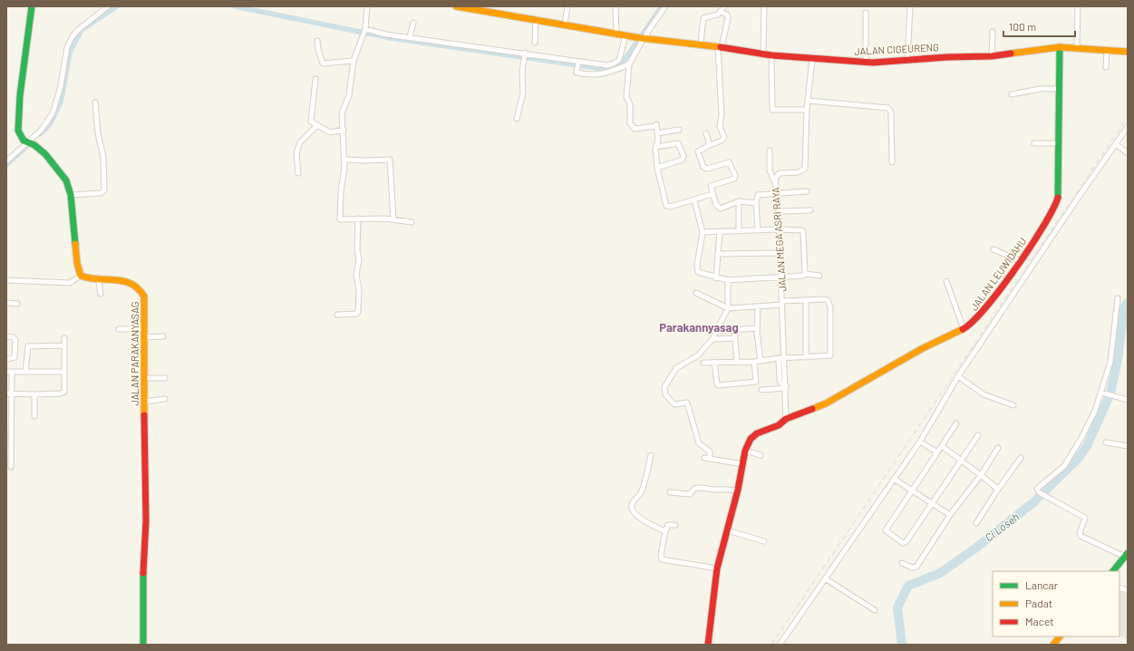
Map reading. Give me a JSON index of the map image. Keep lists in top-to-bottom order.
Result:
{
  "streets": {
    "main road": ["JALAN CIGEURENG", "JALAN LEUWIDAHU", "JALAN PARAKANYASAG"],
    "street": ["JALAN MEGA ASRI RAYA"]
  },
  "crossings": [
    ["JALAN CIGEURENG", "JALAN MEGA ASRI RAYA"],
    ["JALAN CIGEURENG", "JALAN LEUWIDAHU"],
    ["JALAN MEGA ASRI RAYA", "JALAN LEUWIDAHU"]
  ],
  "districts": ["Parakannyasag"],
  "water": ["Ci Loseh"],
  "legend": ["Lancar", "Padat", "Macet"],
  "scale_bar": "100 m"
}
